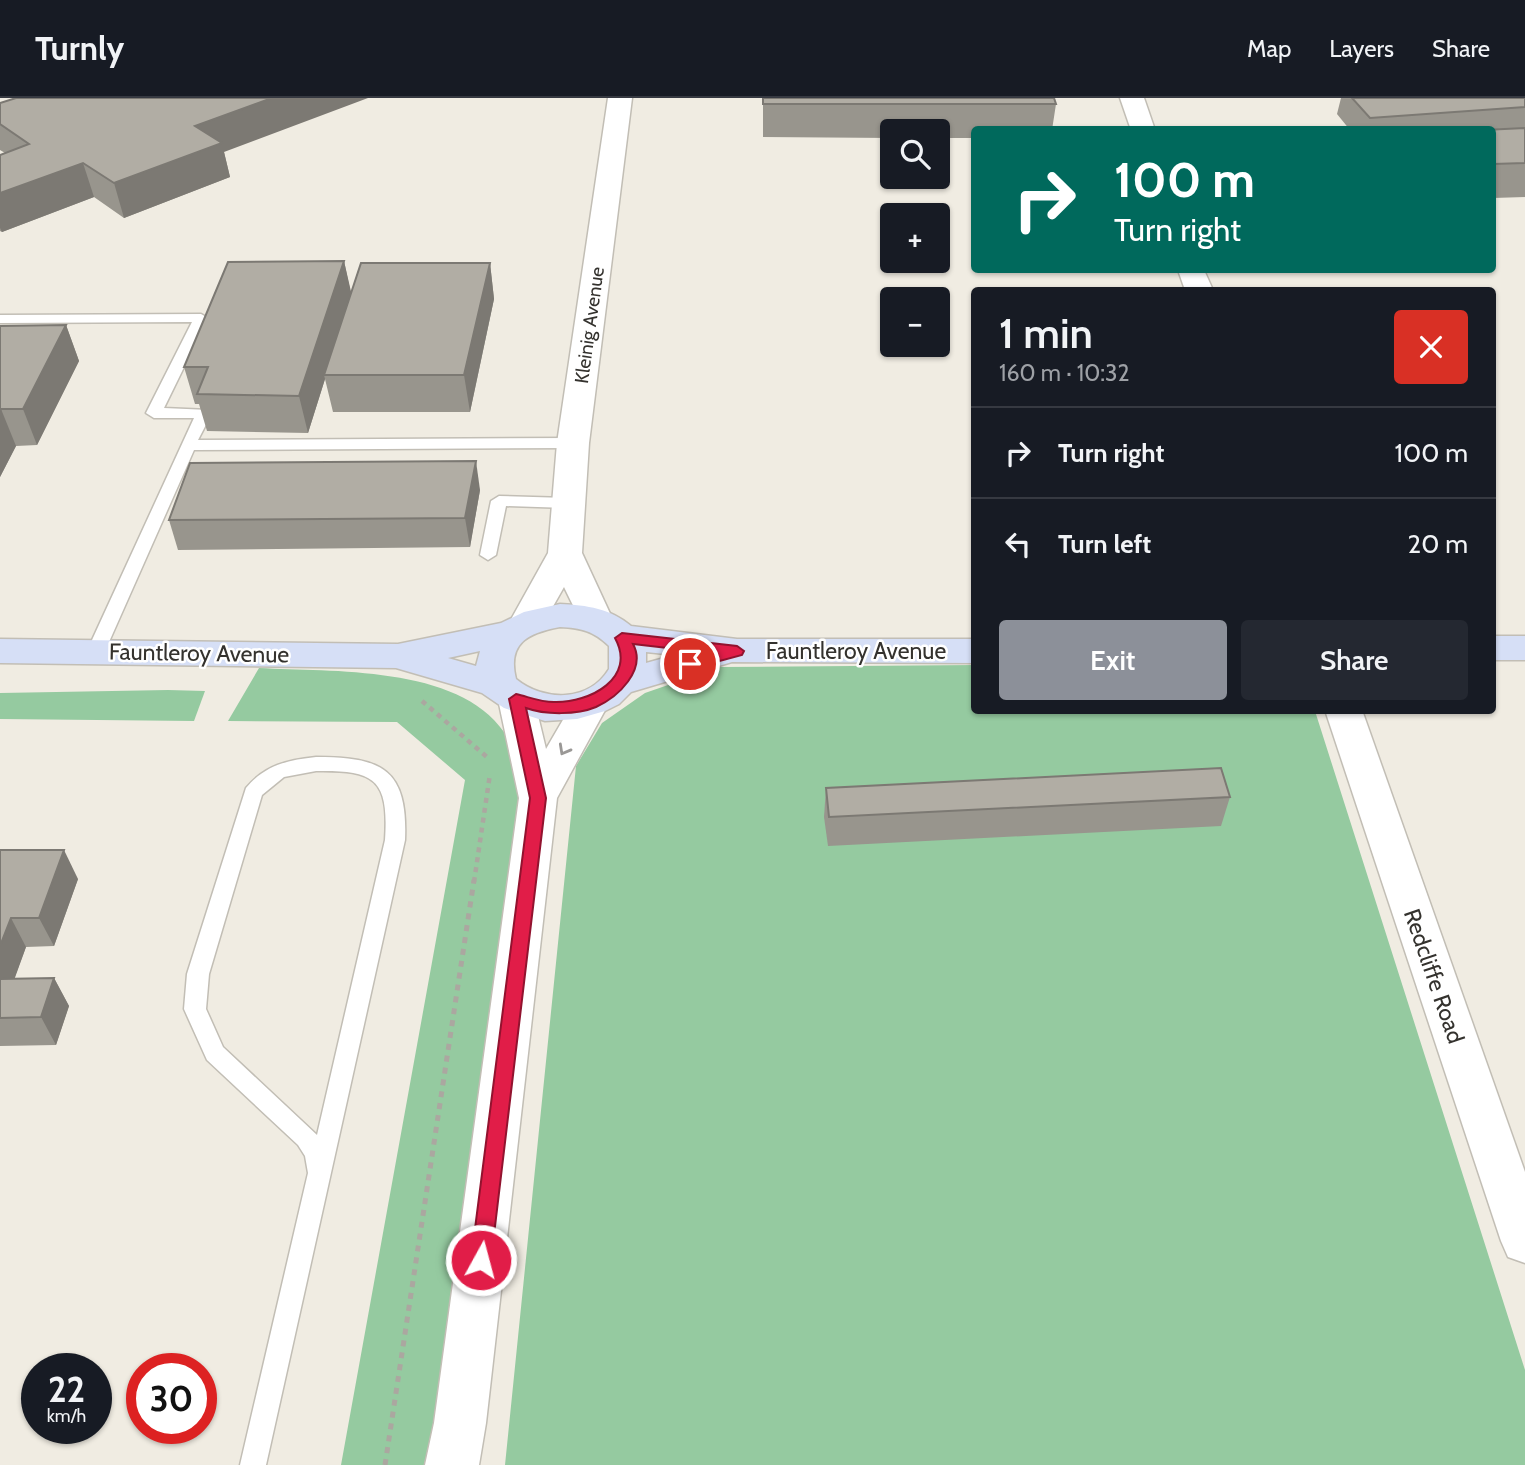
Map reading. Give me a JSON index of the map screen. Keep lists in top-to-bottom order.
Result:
{
  "streets": {
    "main road": ["Fauntleroy Avenue"],
    "street": ["Kleinig Avenue", "Redcliffe Road"]
  },
  "crossings": [
    ["Kleinig Avenue", "Fauntleroy Avenue"]
  ],
  "page": {
    "header": "Turnly",
    "nav": ["Map", "Layers", "Share"],
    "map_buttons": ["+", "−"],
    "turn": ["100 m", "Turn right"],
    "heading": ["1 min", "160 m · 10:32"],
    "list": [
      {
        "name": "Turn right",
        "value": "100 m"
      },
      {
        "name": "Turn left",
        "value": "20 m"
      }
    ],
    "buttons": ["Exit", "Share"],
    "speed": "22 km/h",
    "limit": "30"
  }
}
